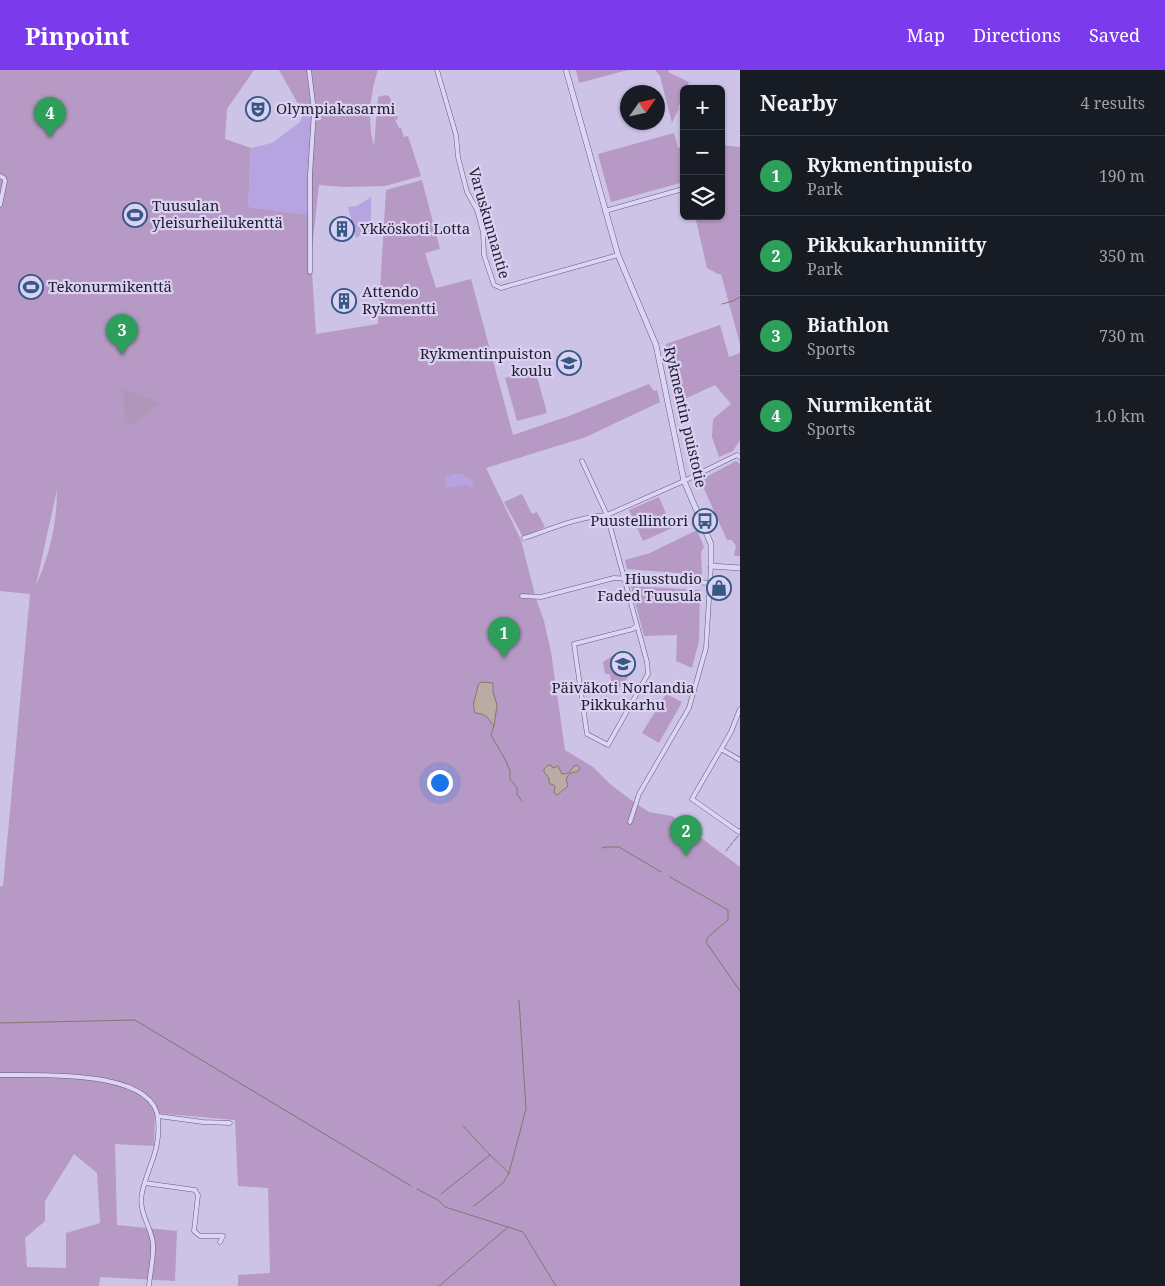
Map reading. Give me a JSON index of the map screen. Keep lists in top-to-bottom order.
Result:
{
  "streets": {
    "street": ["Varuskunnantie", "Rykmentin puistotie"]
  },
  "crossings": [
    ["Varuskunnantie", "Rykmentin puistotie"]
  ],
  "places": {
    "theatre": ["Olympiakasarmi"],
    "sports": ["Tuusulan yleisurheilukenttä", "Tekonurmikenttä"],
    "building": ["Ykköskoti Lotta", "Attendo Rykmentti"],
    "school or university": ["Rykmentinpuiston koulu", "Päiväkoti Norlandia Pikkukarhu"],
    "bus stop": ["Puustellintori"],
    "shop": ["Hiusstudio Faded Tuusula"]
  },
  "north": "top right",
  "page": {
    "header": "Pinpoint",
    "nav": ["Map", "Directions", "Saved"],
    "heading": ["Nearby", "4 results"],
    "map_buttons": ["+", "−"],
    "pins": [
      "4",
      "3",
      "1",
      "2"
    ],
    "list": [
      {
        "mark": "1",
        "name": "Rykmentinpuisto",
        "note": "Park",
        "value": "190 m"
      },
      {
        "mark": "2",
        "name": "Pikkukarhunniitty",
        "note": "Park",
        "value": "350 m"
      },
      {
        "mark": "3",
        "name": "Biathlon",
        "note": "Sports",
        "value": "730 m"
      },
      {
        "mark": "4",
        "name": "Nurmikentät",
        "note": "Sports",
        "value": "1.0 km"
      }
    ]
  }
}
